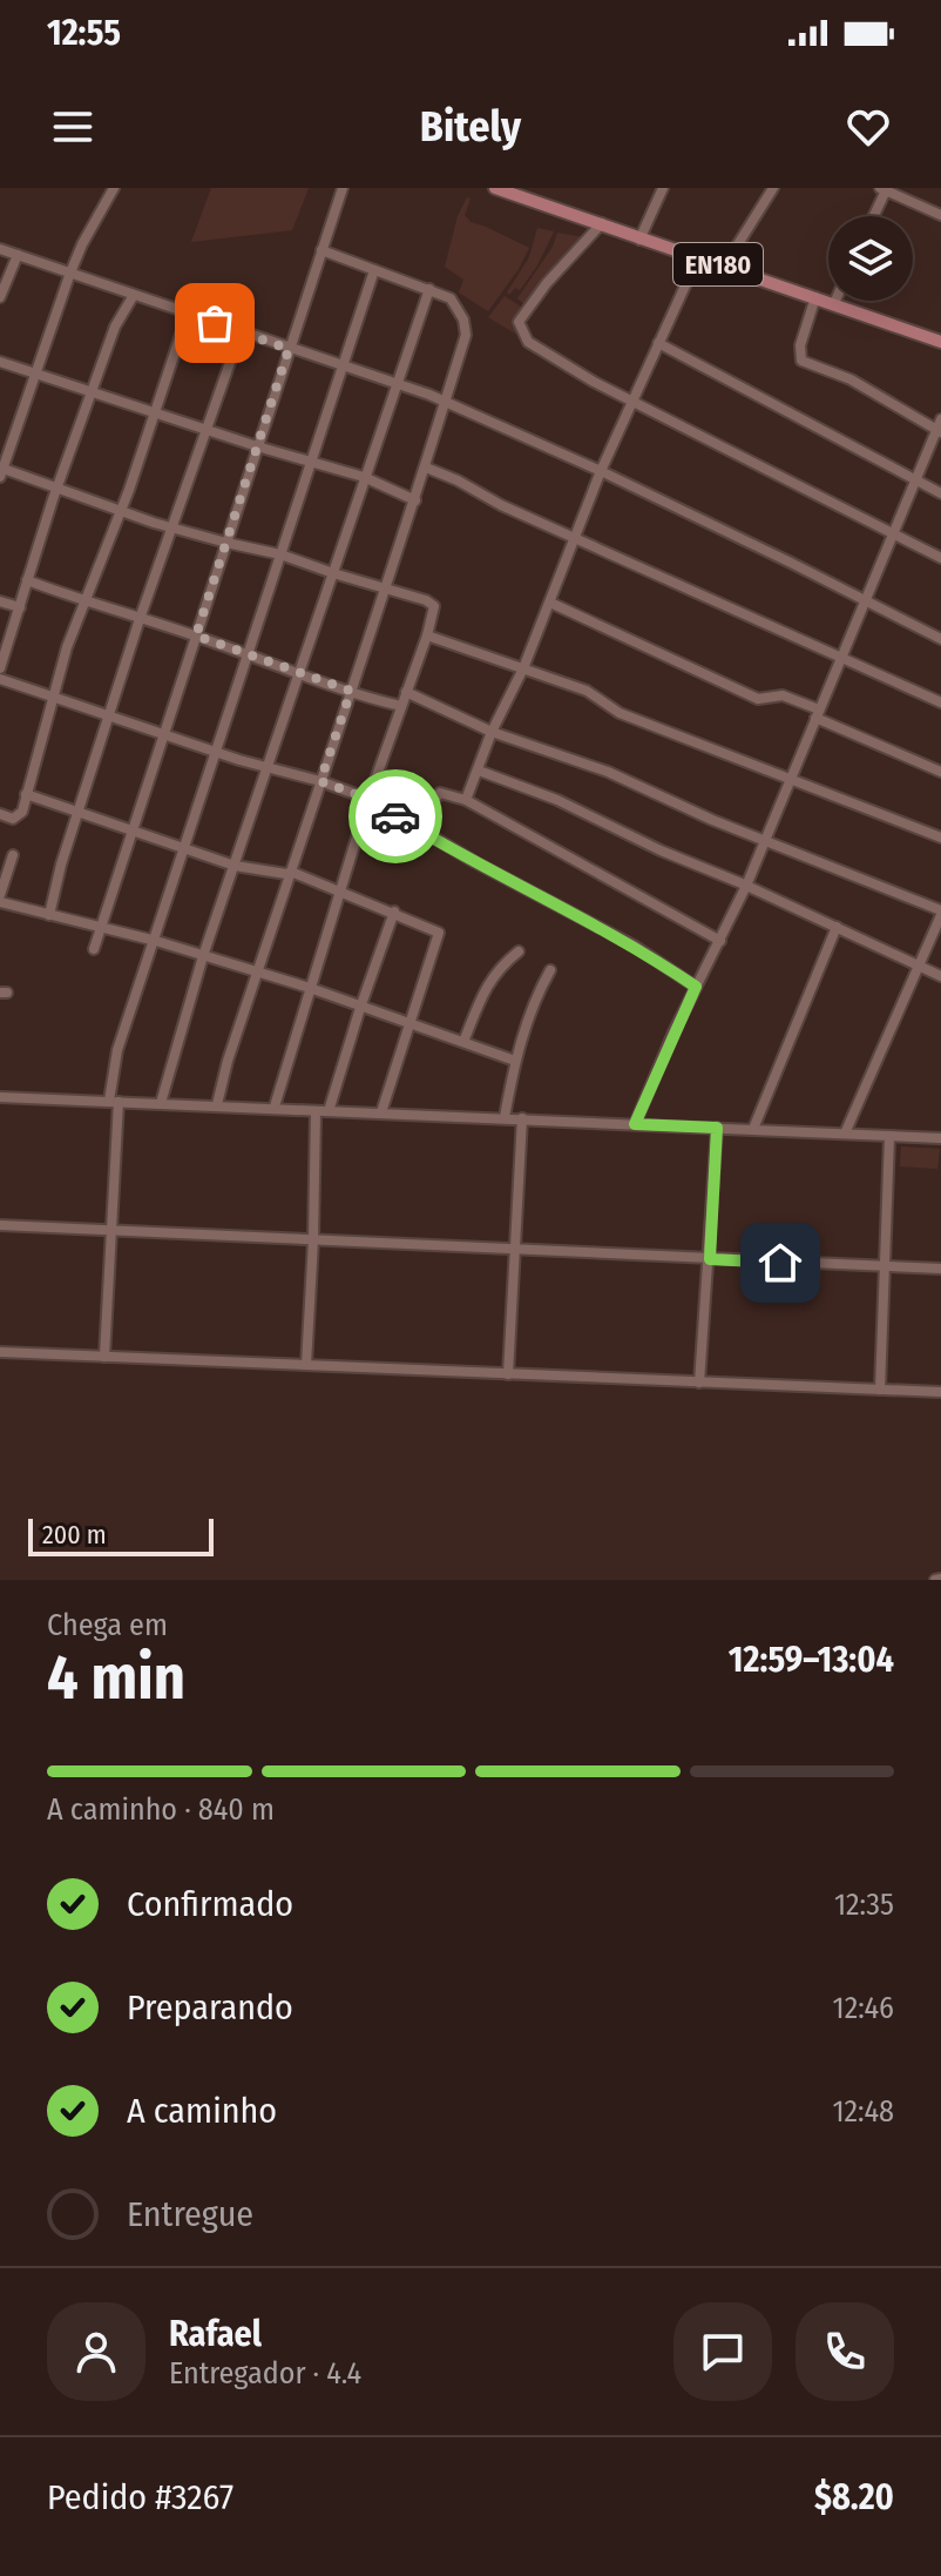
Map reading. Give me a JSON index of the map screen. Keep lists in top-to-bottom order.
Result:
{
  "streets": {
    "main road": ["EN180"]
  },
  "scale_bar": "200 m",
  "page": {
    "status": "12:55",
    "header": "Bitely",
    "scale": "200 m",
    "heading": ["4 min", "Chega em", "12:59–13:04"],
    "panel": [
      "Rafael",
      "Entregador · 4.4",
      "Pedido #3267",
      "$8.20"
    ],
    "bar": "A caminho · 840 m",
    "list": [
      ["Confirmado", "12:35"],
      ["Preparando", "12:46"],
      ["A caminho", "12:48"],
      "Entregue"
    ]
  }
}
